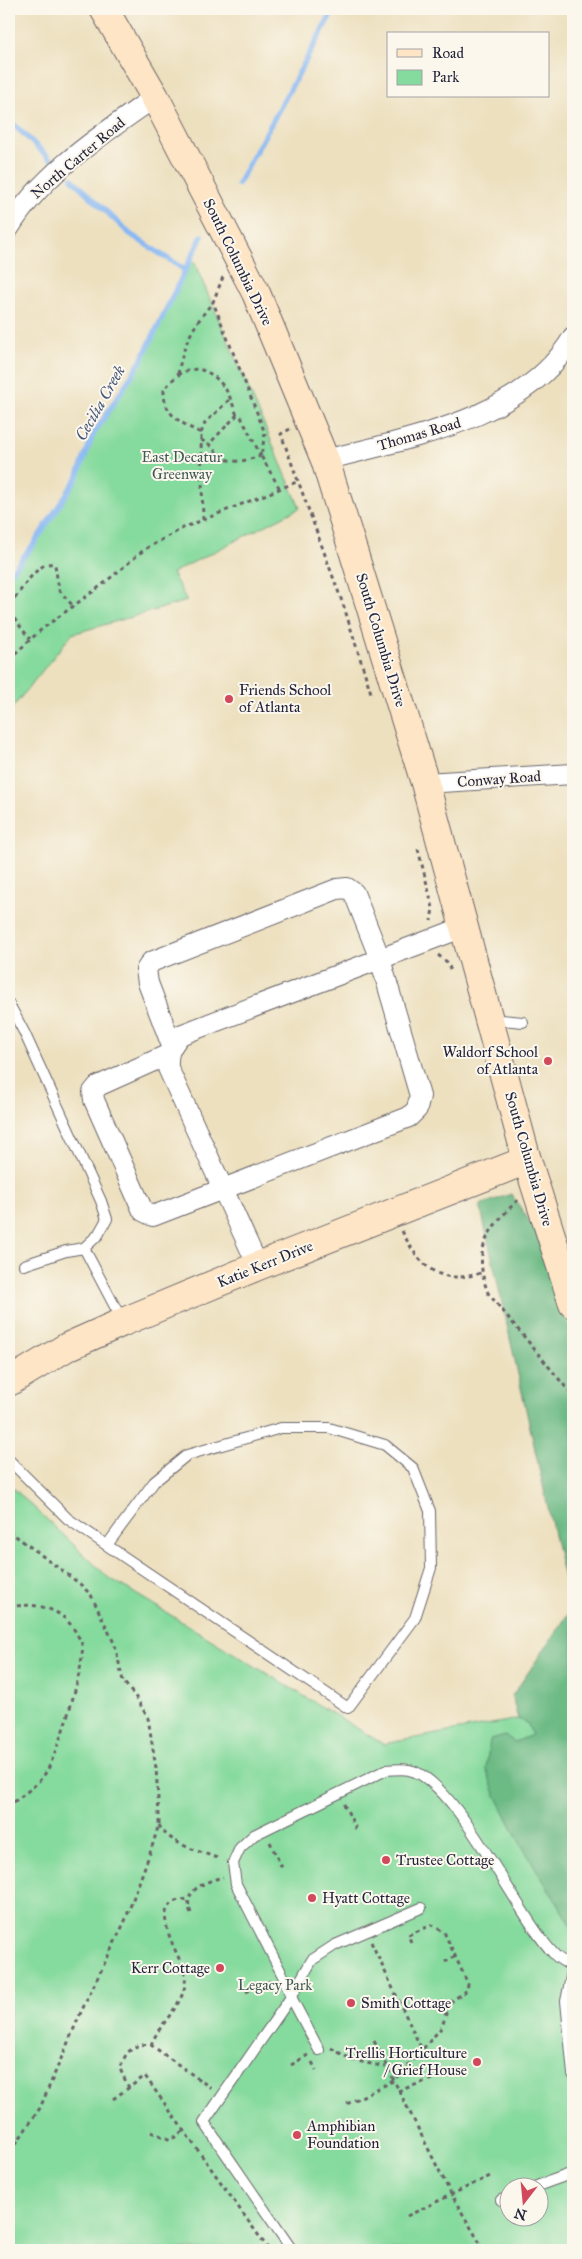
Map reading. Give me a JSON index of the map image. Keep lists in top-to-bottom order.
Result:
{
  "streets": {
    "main road": ["South Columbia Drive", "Katie Kerr Drive"],
    "street": ["North Carter Road", "Thomas Road", "Conway Road"]
  },
  "crossings": [
    ["North Carter Road", "South Columbia Drive"],
    ["South Columbia Drive", "Thomas Road"],
    ["South Columbia Drive", "Conway Road"],
    ["South Columbia Drive", "Katie Kerr Drive"]
  ],
  "water": ["Cecilia Creek"],
  "parks": ["East Decatur Greenway", "Legacy Park"],
  "places": [
    "Friends School of Atlanta",
    "Waldorf School of Atlanta",
    "Trustee Cottage",
    "Hyatt Cottage",
    "Kerr Cottage",
    "Smith Cottage",
    "Trellis Horticulture / Grief House",
    "Amphibian Foundation"
  ],
  "legend": ["Road", "Park"],
  "north": "bottom"
}
